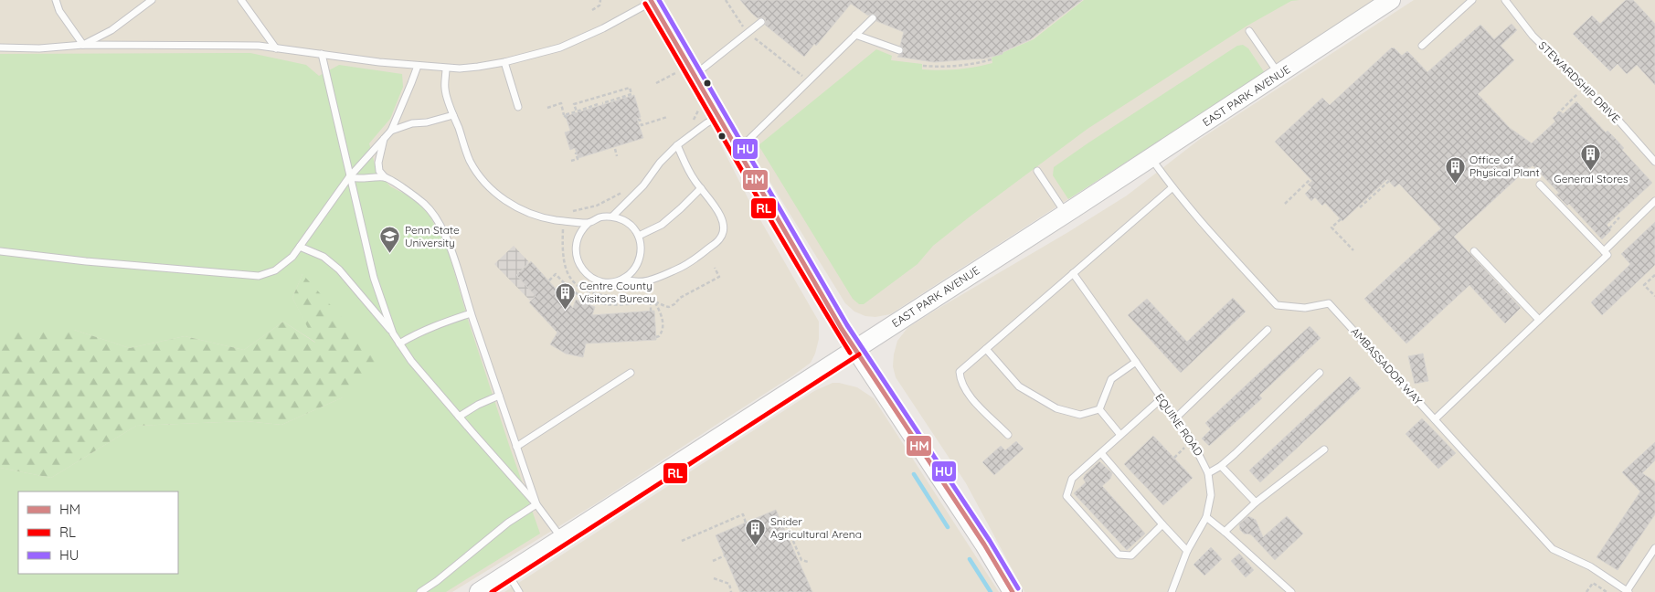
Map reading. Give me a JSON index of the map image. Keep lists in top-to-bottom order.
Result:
{
  "streets": {
    "main road": ["EAST PARK AVENUE"],
    "lane": ["STEWARDSHIP DRIVE", "AMBASSADOR WAY", "EQUINE ROAD"]
  },
  "crossings": [
    ["EAST PARK AVENUE", "AMBASSADOR WAY"]
  ],
  "places": {
    "building": [
      "General Stores",
      "Office of Physical Plant",
      "Centre County Visitors Bureau",
      "Snider Agricultural Arena"
    ],
    "school or university": ["Penn State University"]
  },
  "lines": ["transit line HM", "transit line HU", "transit line RL"],
  "legend": ["HM", "RL", "HU"]
}
